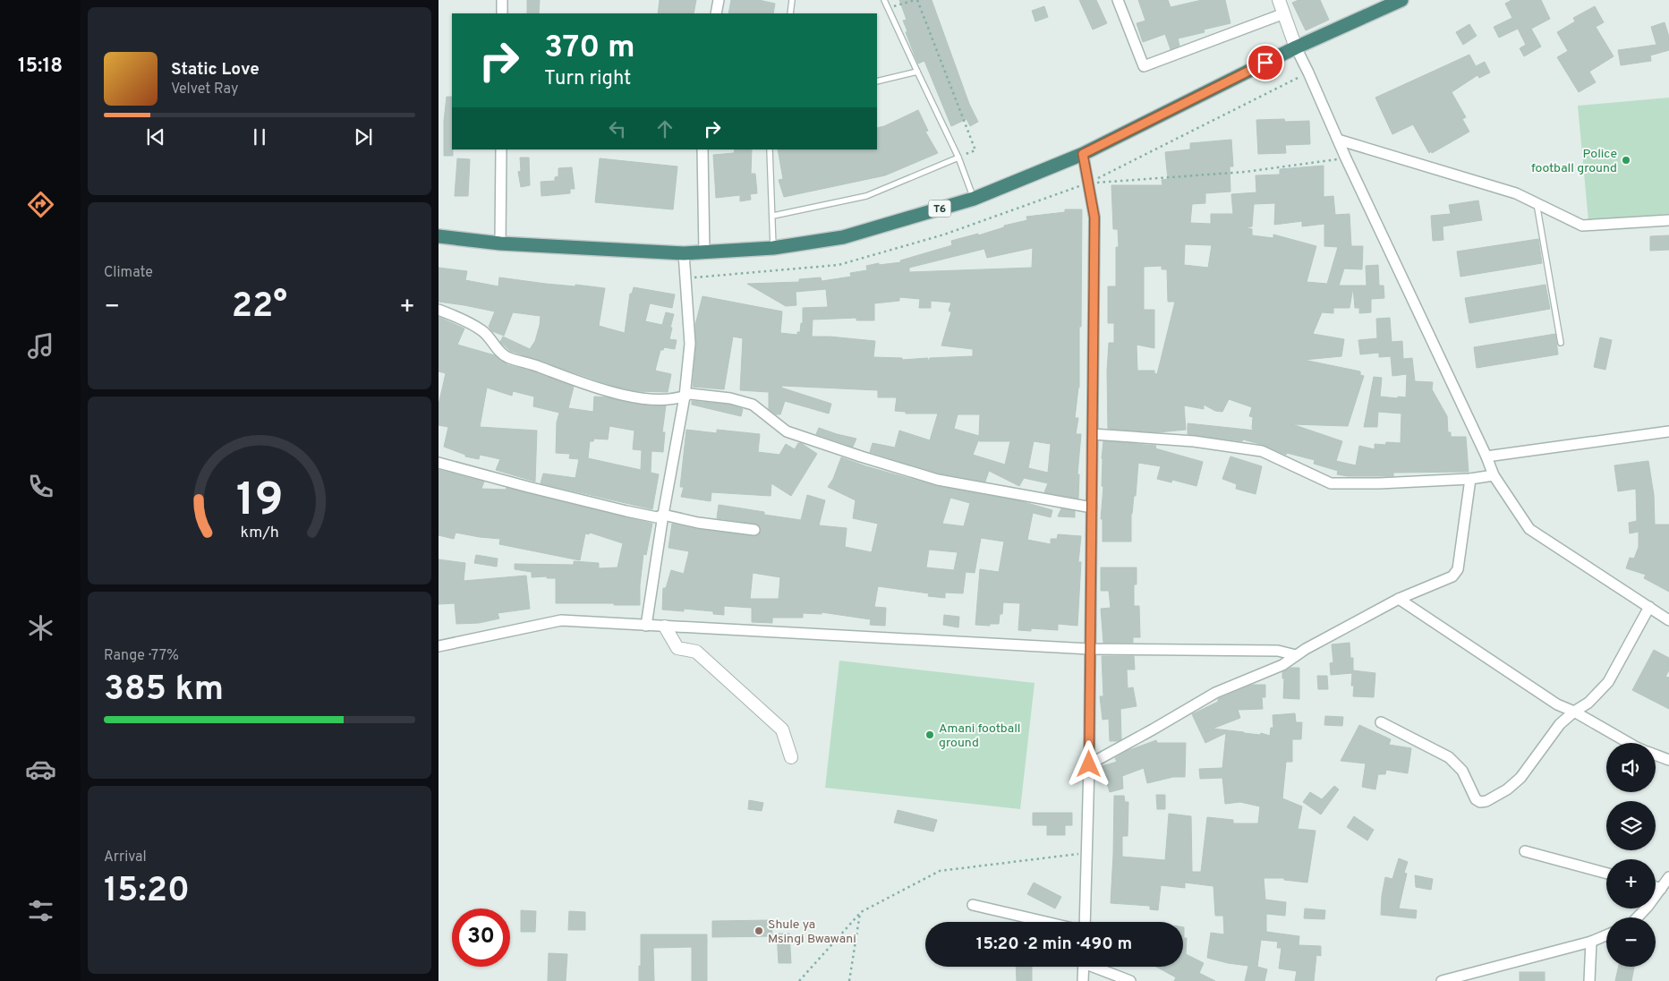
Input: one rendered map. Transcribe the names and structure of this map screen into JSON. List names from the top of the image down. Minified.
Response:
{"streets":{"highway":["T6"]},"places":["Police football ground","Amani football ground","Shule ya Msingi Bwawani"],"page":{"tabs":"15:18","turn":["370 m","Turn right"],"song":["Static Love","Velvet Ray"],"tile":["Climate",["Range · 77%","385 km"],["Arrival","15:20"]],"heat":["−","22°","+"],"map_buttons":["+","−"],"limit":"30","trip":"15:20 · 2 min · 490 m","gauge":["19","km/h"]}}
